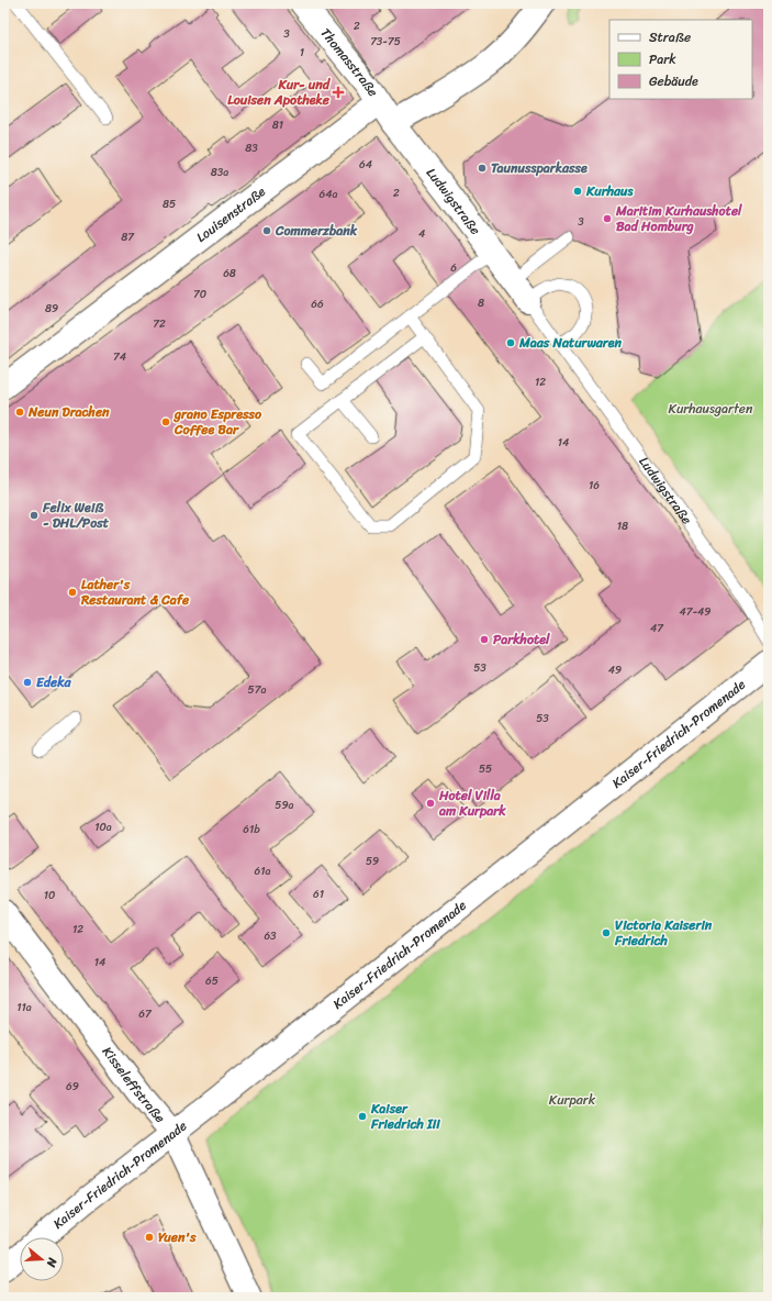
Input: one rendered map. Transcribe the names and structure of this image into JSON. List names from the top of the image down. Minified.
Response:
{"streets":{"street":["Thomasstraße","Ludwigstraße","Louisenstraße","Kaiser-Friedrich-Promenade","Kisseleffstraße"]},"crossings":[["Thomasstraße","Ludwigstraße"],["Thomasstraße","Louisenstraße"],["Kaiser-Friedrich-Promenade","Kisseleffstraße"]],"parks":["Kurhausgarten","Kurpark"],"places":{"health":["Kur- und Louisen Apotheke"],"other":["Taunussparkasse","Kurhaus","Maritim Kurhaushotel Bad Homburg","Commerzbank","Maas Naturwaren","Neun Drachen","grano Espresso Coffee Bar","Felix Weiß - DHL/Post","Lather's Restaurant & Cafe","Parkhotel","Edeka","Hotel Villa am Kurpark","Victoria Kaiserin Friedrich","Kaiser Friedrich III","Yuen's"]},"house_numbers":["2","3","73-75","1","81","83","64","83a","2","64a","85","3","4","87","6","68","70","8","66","89","72","74","12","14","16","18","47-49","47","53","49","57a","53","55","59a","10a","61b","59","61a","61","10","12","63","14","65","11a","67","69"],"legend":["Straße","Park","Gebäude"],"north":"right"}
